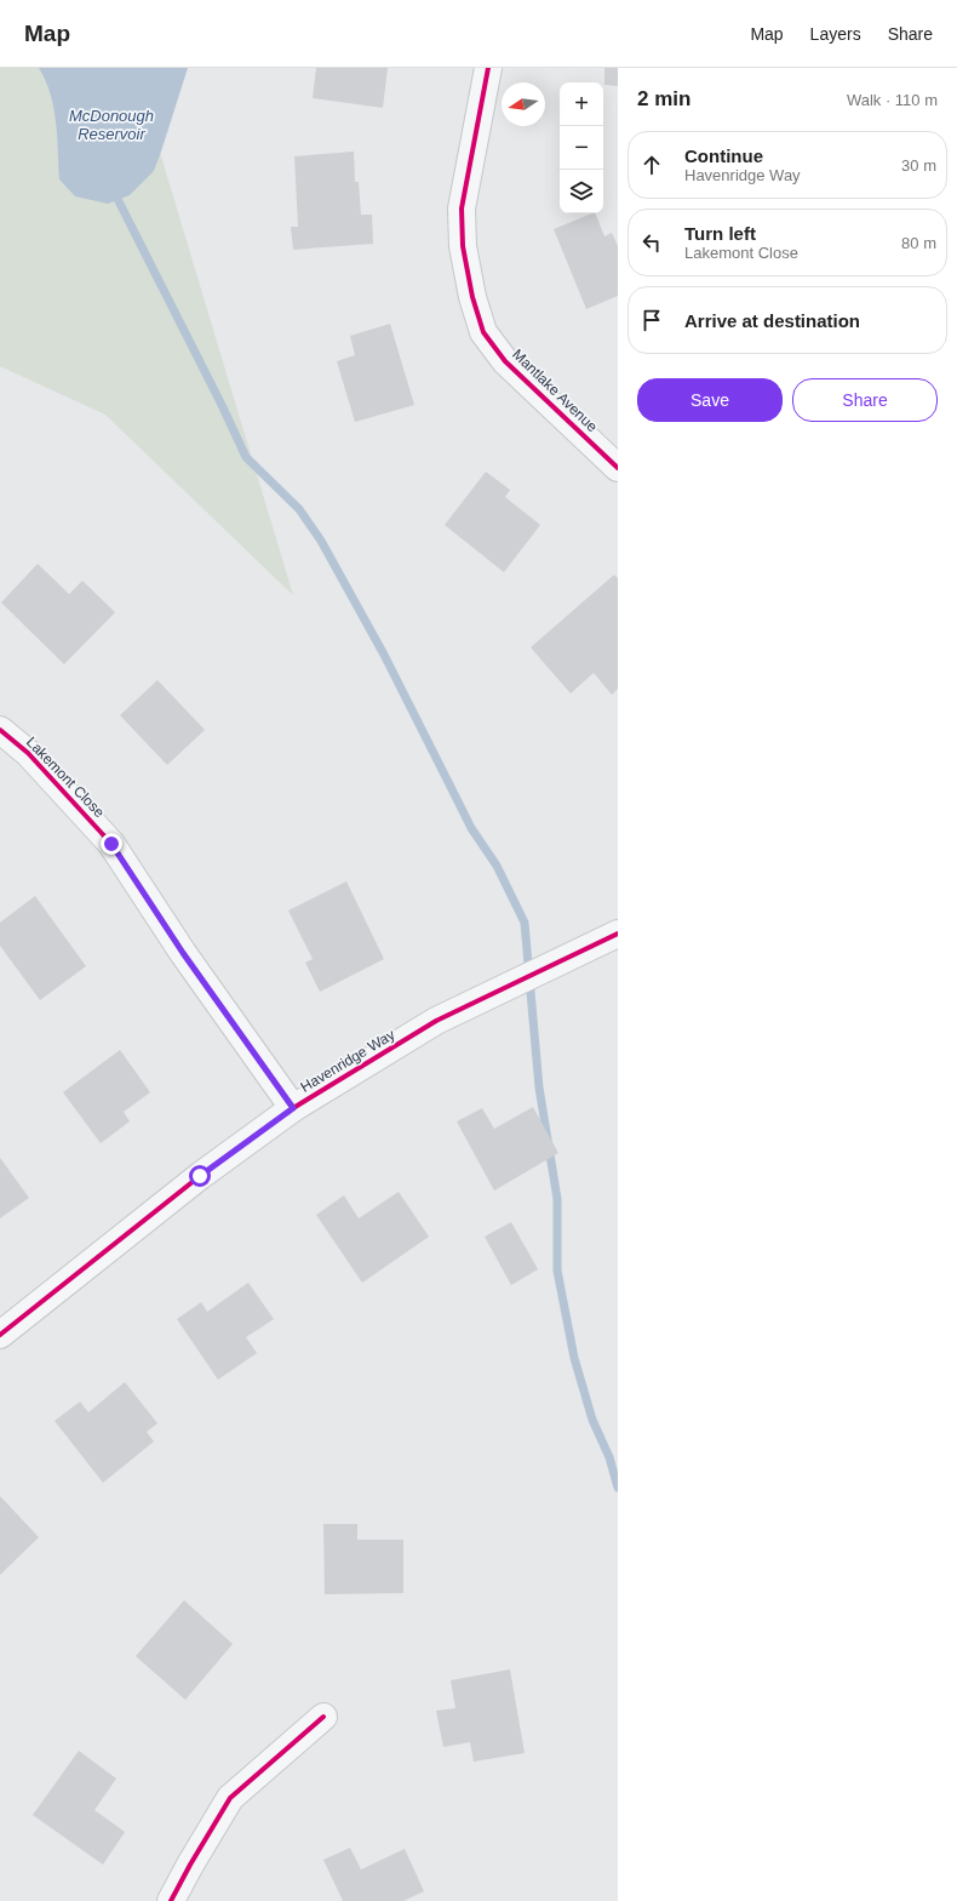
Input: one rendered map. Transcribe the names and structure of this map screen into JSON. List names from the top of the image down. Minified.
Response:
{"streets":{"street":["Mantlake Avenue","Lakemont Close","Havenridge Way"]},"crossings":[["Lakemont Close","Havenridge Way"]],"water":["McDonough Reservoir"],"north":"left","page":{"header":"Map","nav":["Map","Layers","Share"],"heading":["2 min","Walk · 110 m"],"map_buttons":["+","−"],"list":[["Continue","Havenridge Way","30 m"],["Turn left","Lakemont Close","80 m"],"Arrive at destination"],"buttons":["Save","Share"]}}
